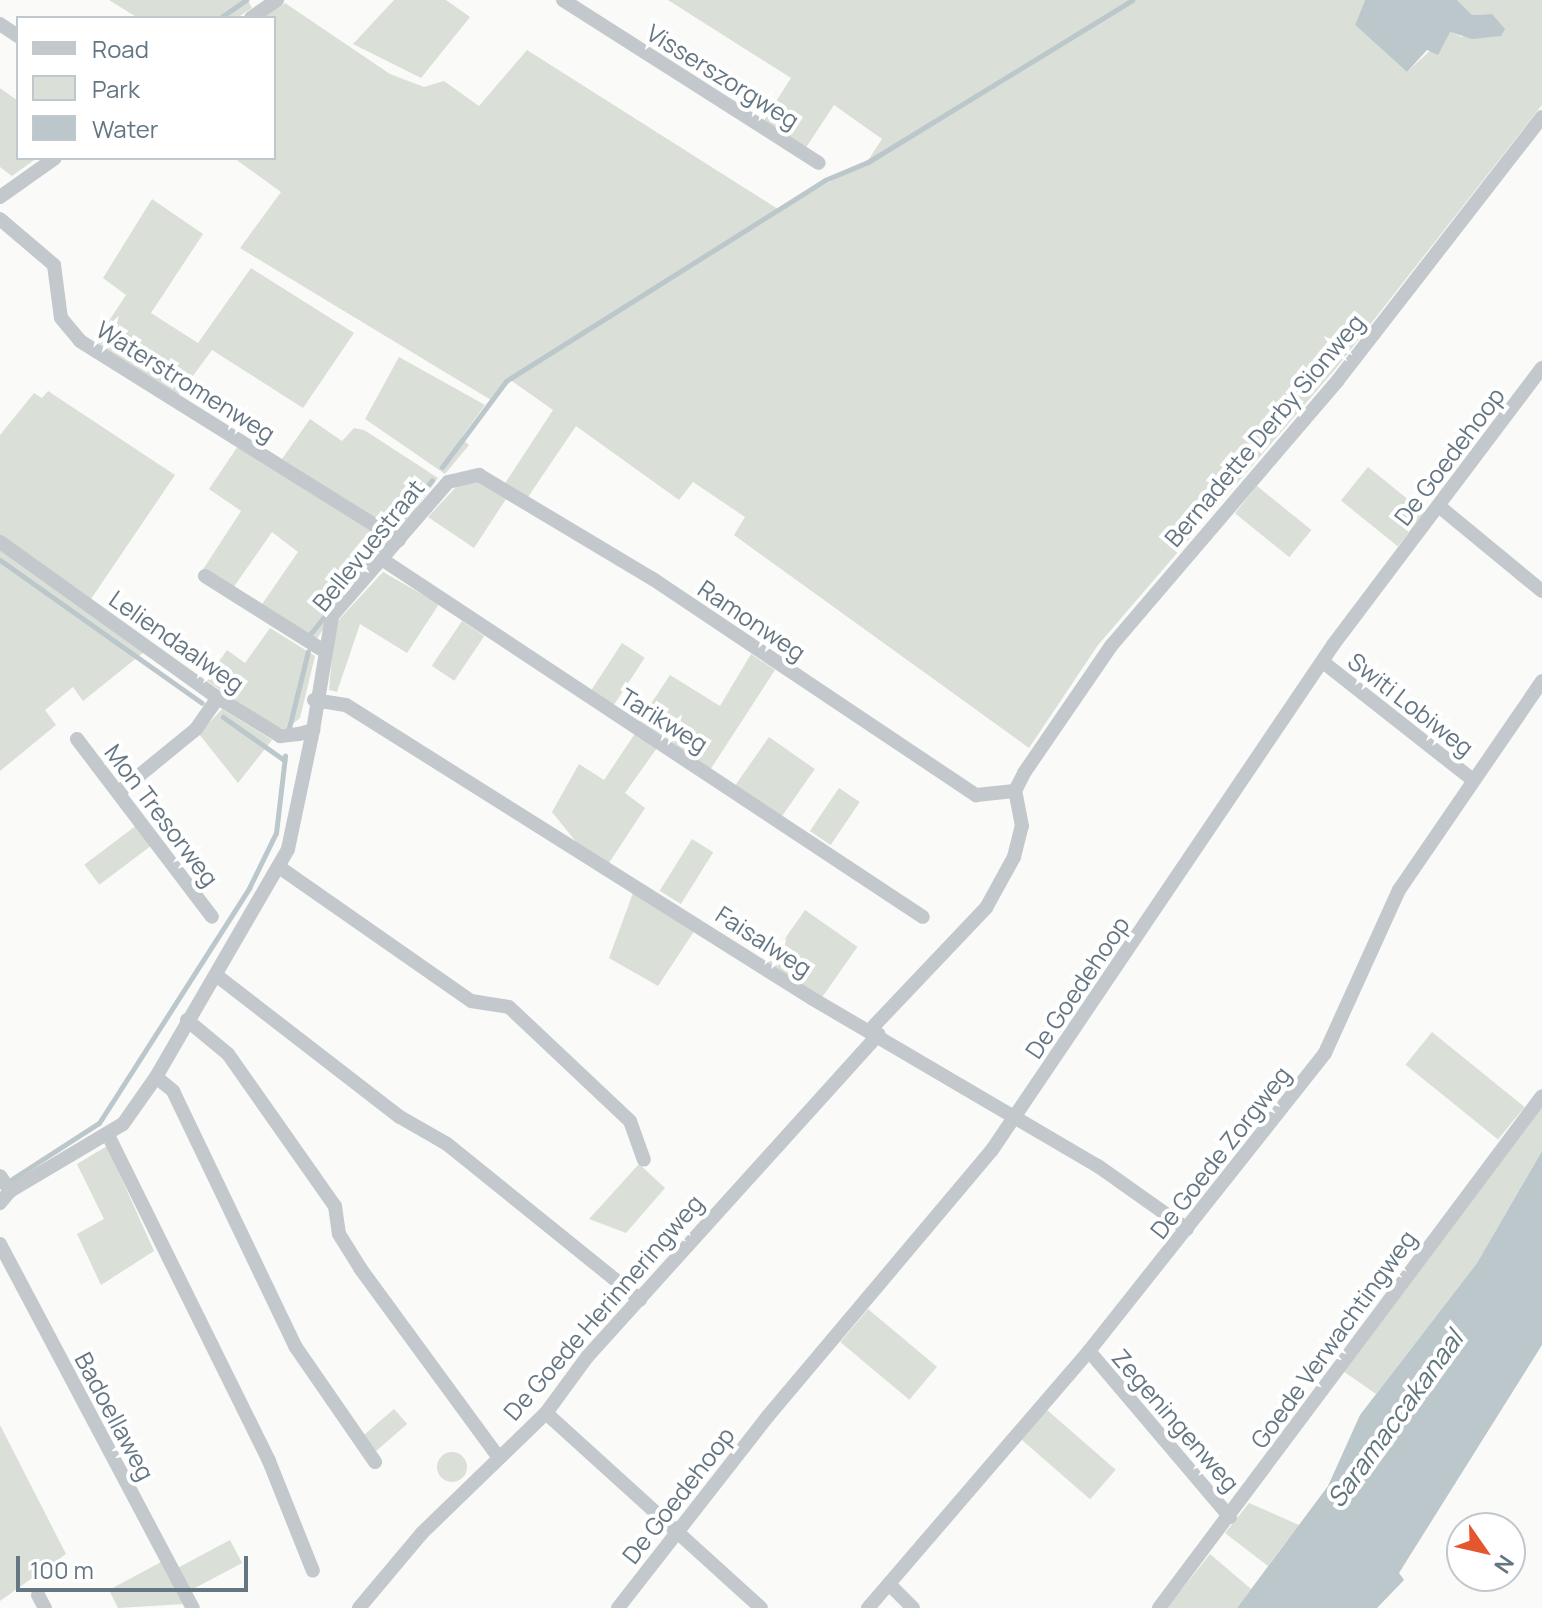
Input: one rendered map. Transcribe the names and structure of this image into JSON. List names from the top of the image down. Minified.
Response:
{"streets":{"street":["Visserszorgweg","Waterstromenweg","Bernadette Derby Sionweg","De Goedehoop","Bellevuestraat","Ramonweg","Leliendaalweg","Switi Lobiweg","Tarikweg","Mon Tresorweg","Faisalweg","De Goede Zorgweg","De Goede Herinneringweg","Goede Verwachtingweg","Badoellaweg","Zegeningenweg"]},"crossings":[["Waterstromenweg","Bellevuestraat"],["Bernadette Derby Sionweg","Ramonweg"],["Bernadette Derby Sionweg","De Goede Herinneringweg"],["De Goedehoop","Switi Lobiweg"],["De Goedehoop","Faisalweg"],["Bellevuestraat","Ramonweg"],["Bellevuestraat","Tarikweg"],["Bellevuestraat","Faisalweg"],["Ramonweg","De Goede Herinneringweg"],["Switi Lobiweg","De Goede Zorgweg"],["Faisalweg","De Goede Zorgweg"],["Faisalweg","De Goede Herinneringweg"],["De Goede Zorgweg","Zegeningenweg"],["Goede Verwachtingweg","Zegeningenweg"]],"water":["Saramaccakanaal"],"legend":["Road","Park","Water"],"scale_bar":"100 m","north":"bottom right"}
